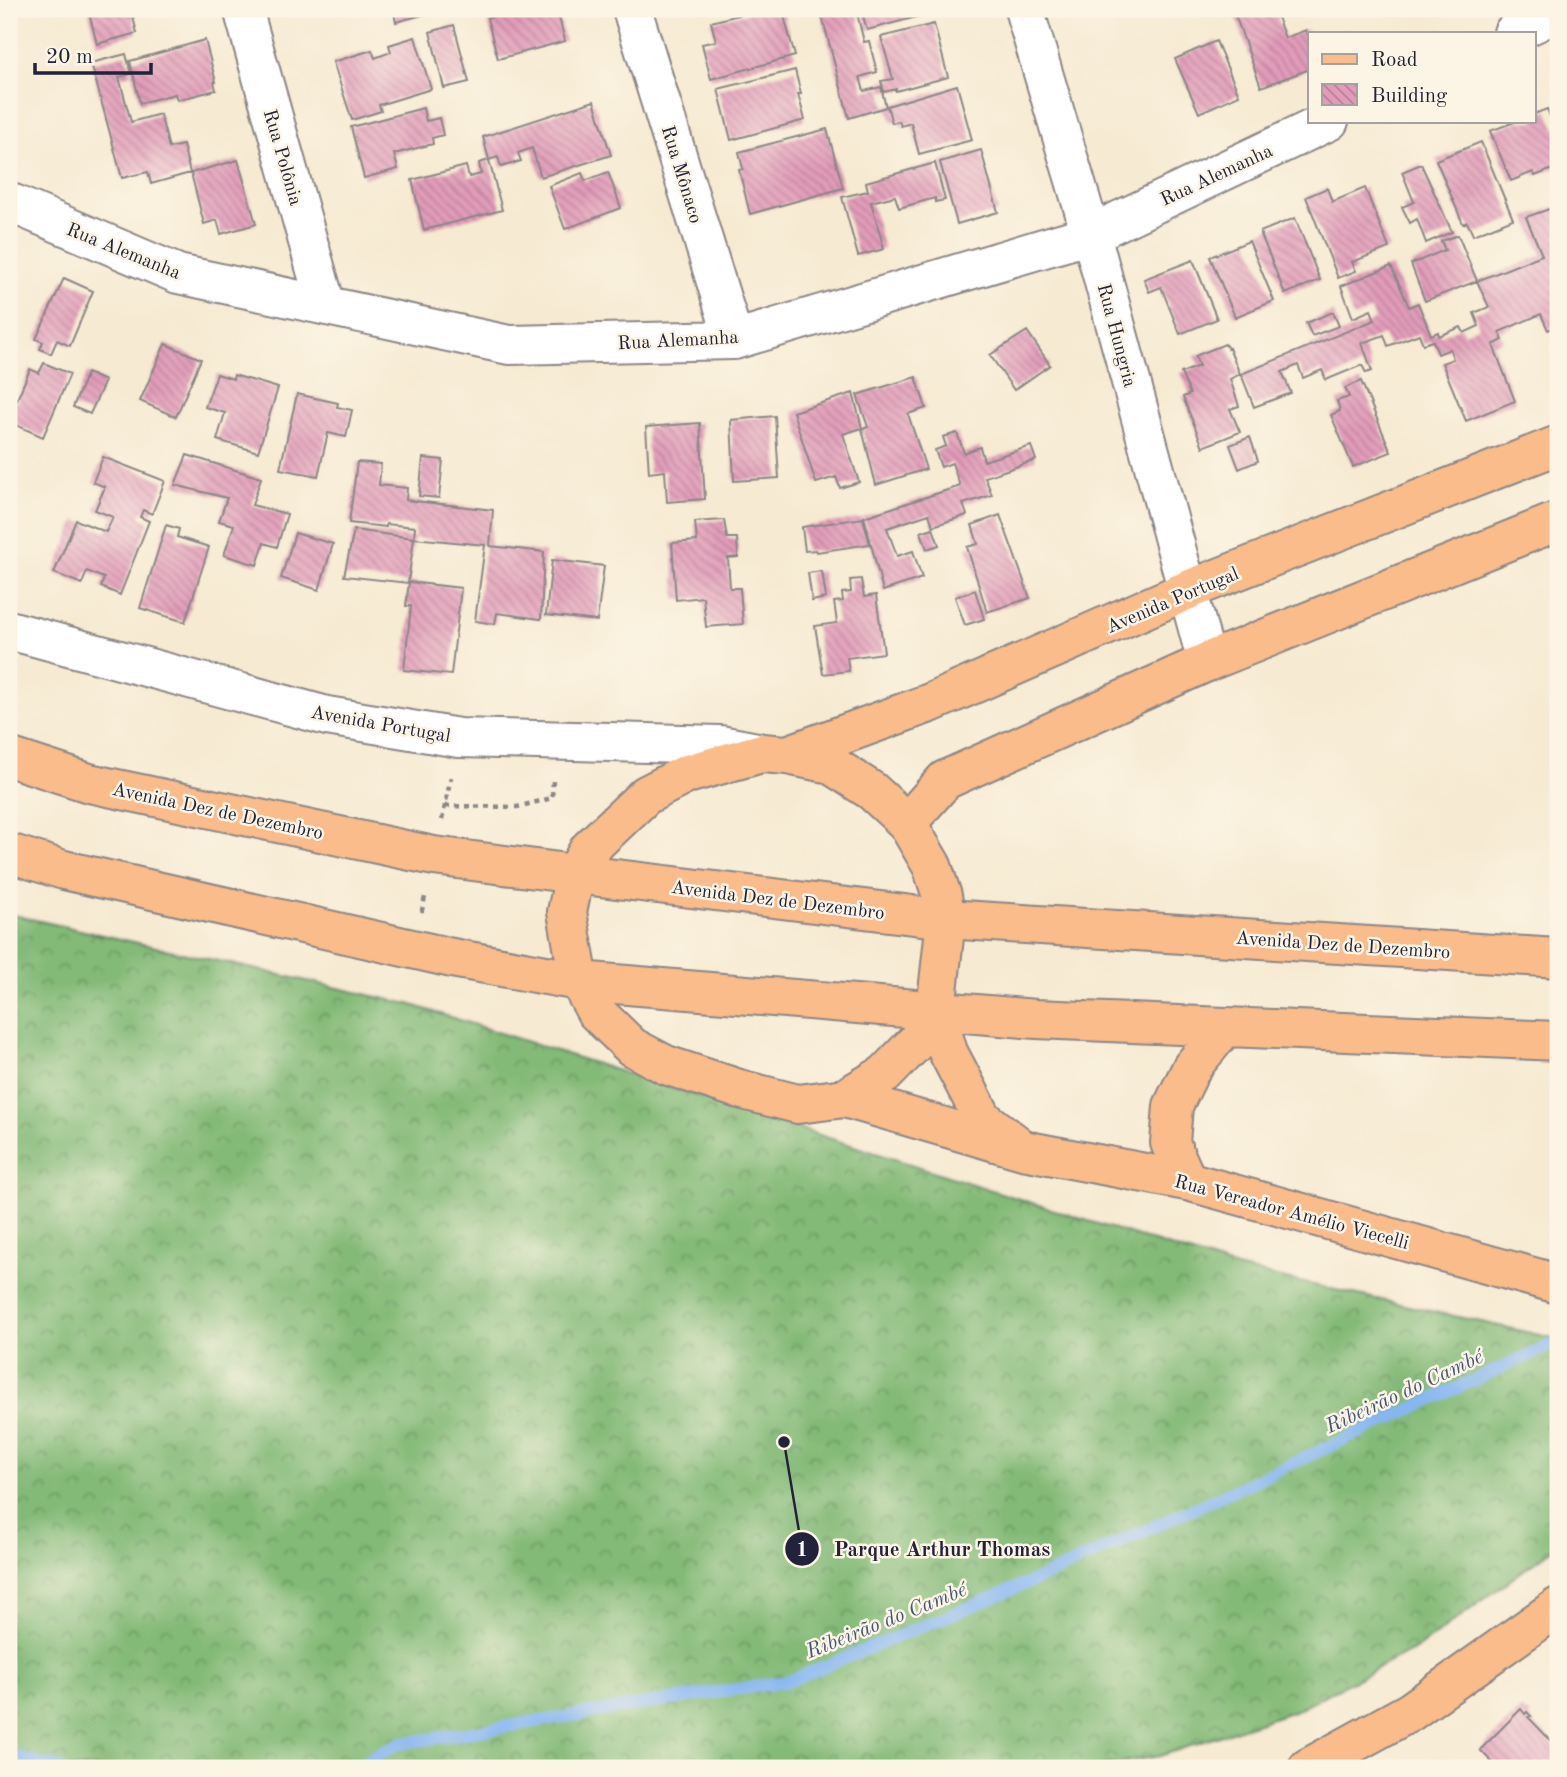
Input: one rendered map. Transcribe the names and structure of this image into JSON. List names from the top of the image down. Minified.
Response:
{"streets":{"main road":["Avenida Portugal","Avenida Dez de Dezembro","Rua Vereador Amélio Viecelli"],"street":["Rua Polônia","Rua Mônaco","Rua Alemanha","Rua Hungria"]},"crossings":[["Rua Polônia","Rua Alemanha"],["Rua Mônaco","Rua Alemanha"],["Rua Alemanha","Rua Hungria"],["Rua Hungria","Avenida Portugal"]],"water":["Ribeirão do Cambé"],"places":["Parque Arthur Thomas"],"legend":["Road","Building"],"scale_bar":"20 m"}
